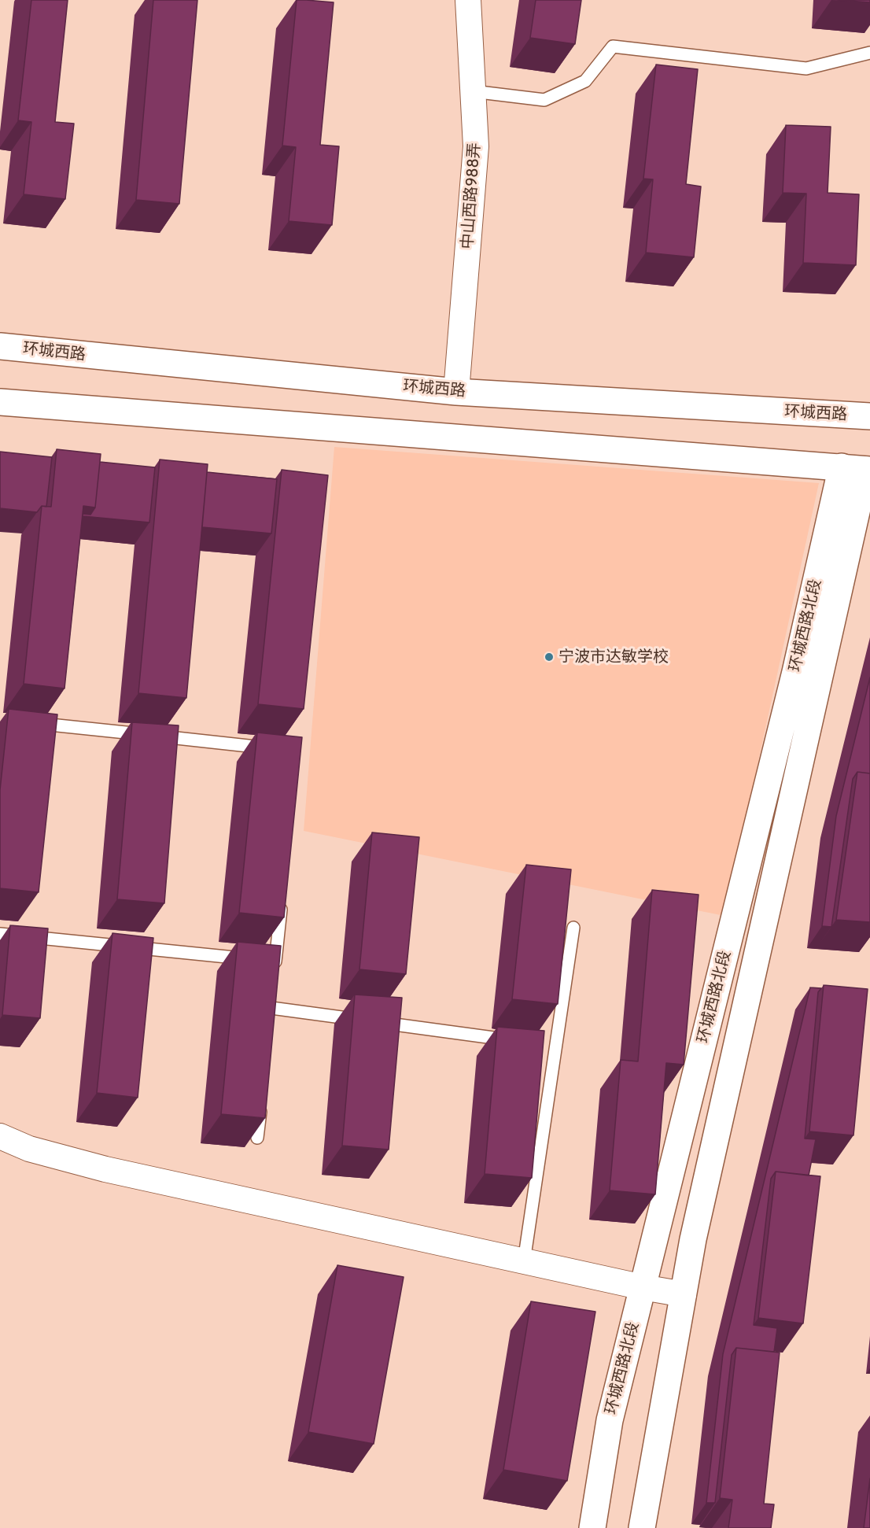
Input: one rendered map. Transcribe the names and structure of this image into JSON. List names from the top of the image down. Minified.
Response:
{"streets":{"street":["中山西路988弄","环城西路","环城西路北段"]},"crossings":[["中山西路988弄","环城西路"]],"places":["宁波市达敏学校"]}
